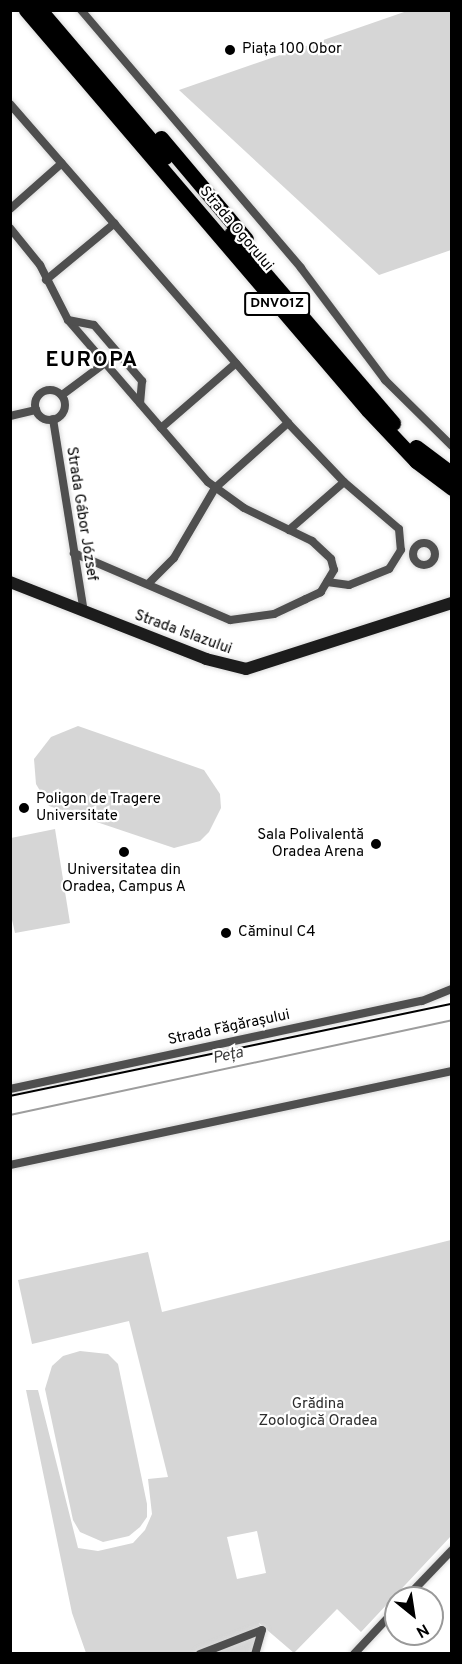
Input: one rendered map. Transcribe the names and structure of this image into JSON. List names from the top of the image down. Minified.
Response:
{"streets":{"highway":["Strada Ogorului","DNVO1Z"],"street":["Strada Gábor József","Strada Islazului","Strada Făgărașului"]},"crossings":[["Strada Gábor József","Strada Islazului"]],"districts":["EUROPA"],"water":["Peța"],"parks":["Grădina Zoologică Oradea"],"places":["Piața 100 Obor","Poligon de Tragere Universitate","Sala Polivalentă Oradea Arena","Universitatea din Oradea, Campus A","Căminul C4"],"north":"bottom right"}
